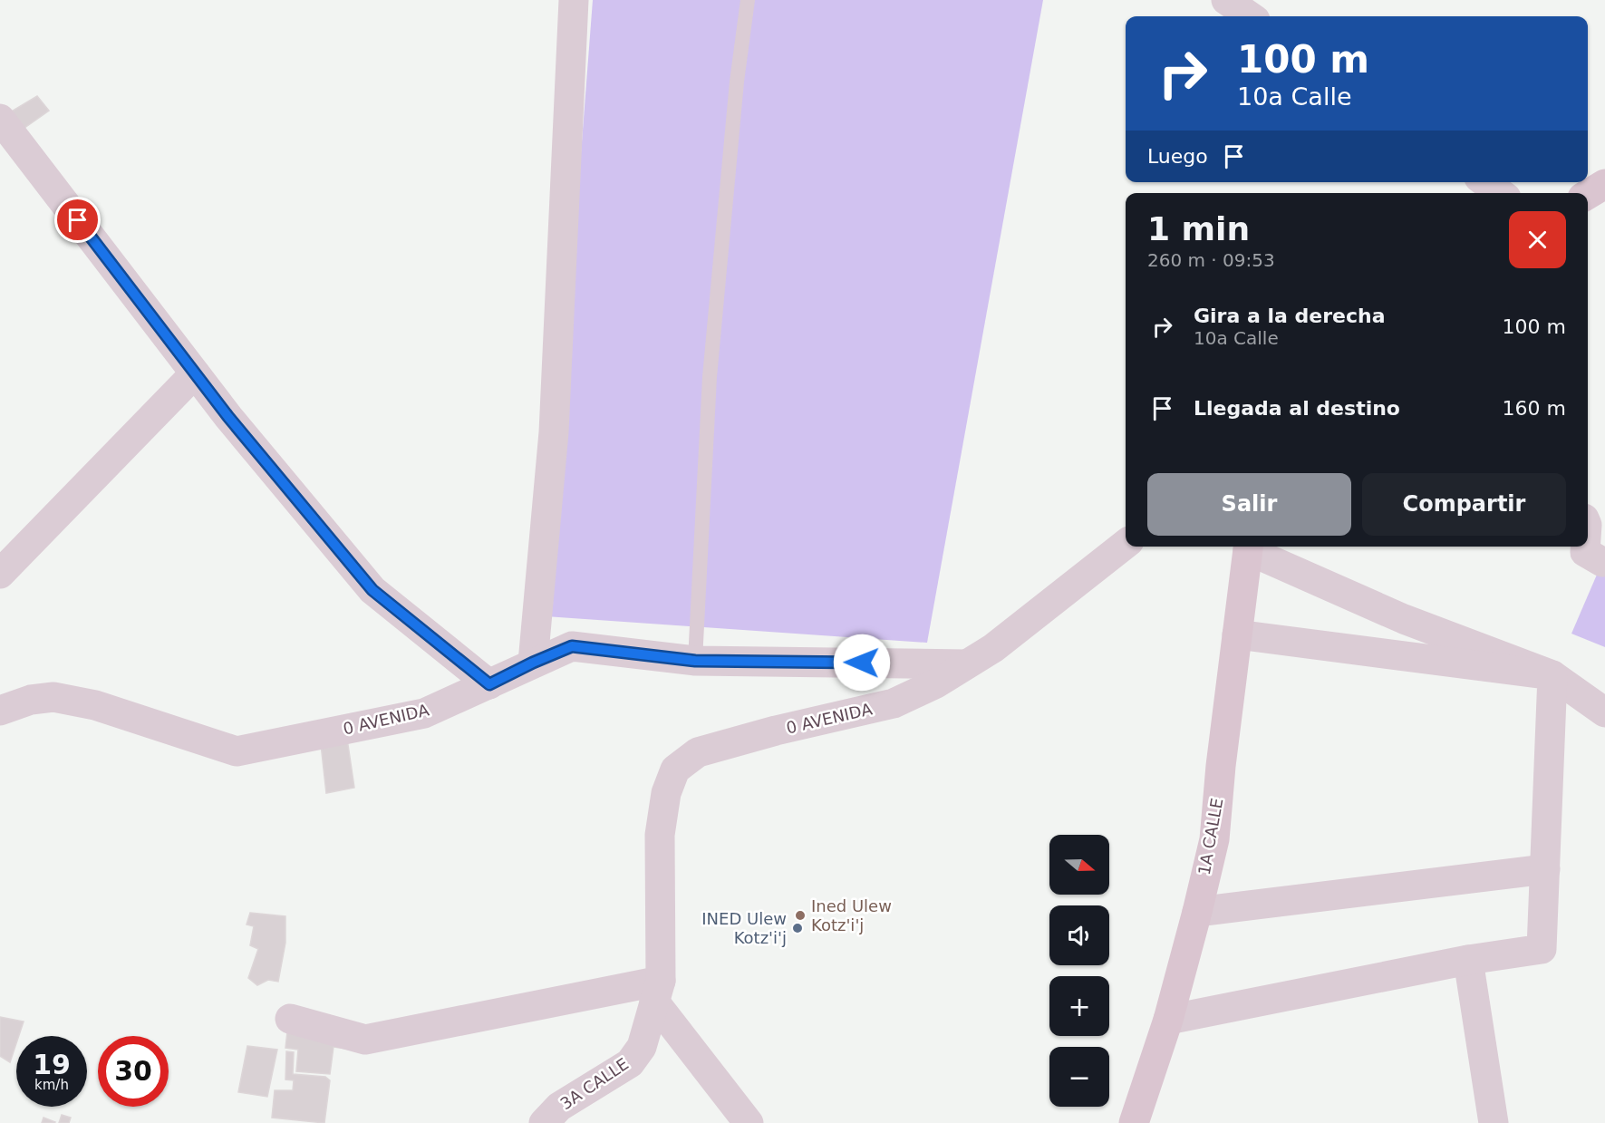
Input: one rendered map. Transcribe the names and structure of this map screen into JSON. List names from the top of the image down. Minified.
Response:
{"streets":{"street":["0 AVENIDA","1A CALLE","3A CALLE"]},"crossings":[["0 AVENIDA","3A CALLE"]],"places":["Ined Ulew Kotz'i'j","INED Ulew Kotz'i'j"],"north":"right","page":{"turn":["100 m","10a Calle"],"then":"Luego","heading":["1 min","260 m · 09:53"],"list":[{"name":"Gira a la derecha","note":"10a Calle","value":"100 m"},{"name":"Llegada al destino","value":"160 m"}],"buttons":["Salir","Compartir"],"map_buttons":["+","−"],"speed":"19 km/h","limit":"30"}}
